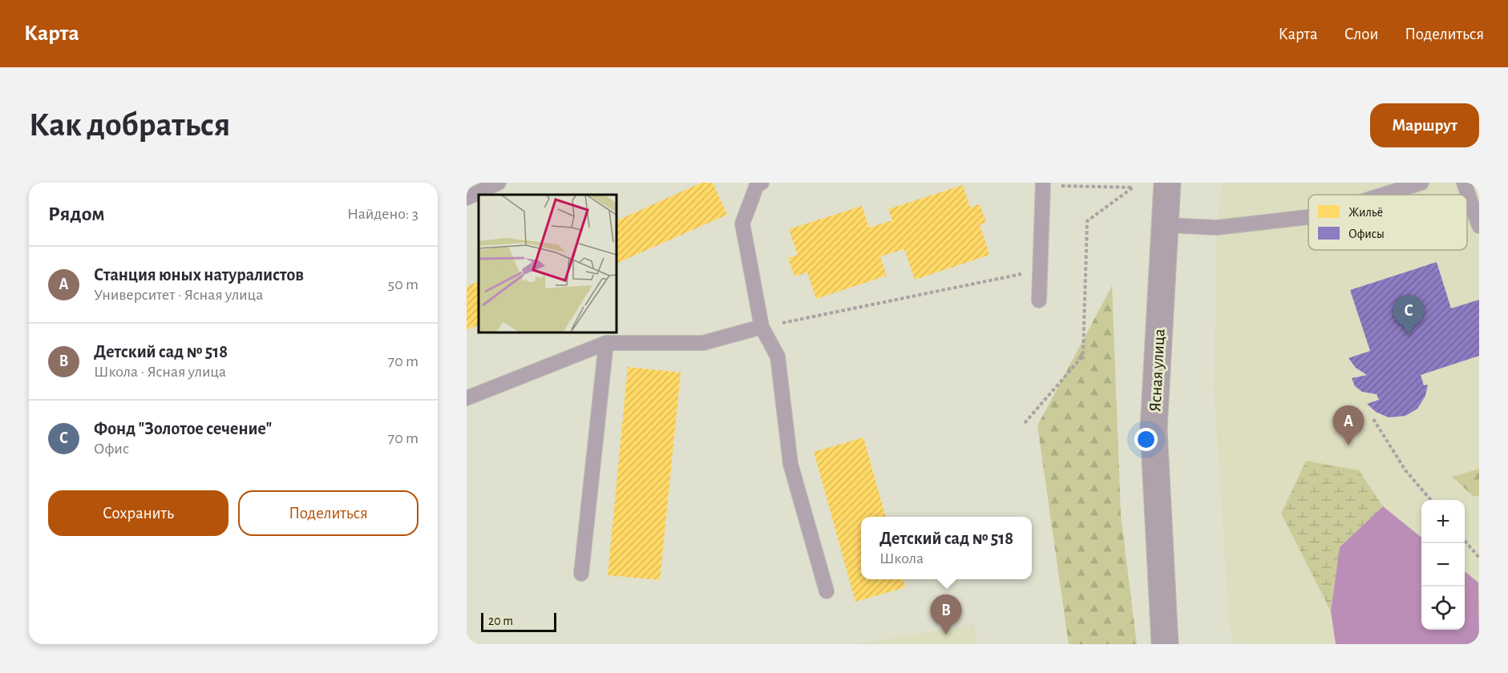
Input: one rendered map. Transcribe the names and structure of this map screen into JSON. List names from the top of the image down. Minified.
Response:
{"streets":{"street":["Ясная улица"]},"legend":["Жильё","Офисы"],"scale_bar":"20 m","page":{"header":"Карта","nav":["Карта","Слои","Поделиться"],"buttons":["Маршрут",["Сохранить","Поделиться"]],"title":"Как добраться","heading":["Рядом","Найдено: 3"],"list":[{"mark":"A","name":"Станция юных натуралистов","note":"Университет · Ясная улица","value":"50 m"},{"mark":"B","name":"Детский сад № 518","note":"Школа · Ясная улица","value":"70 m"},{"mark":"C","name":"Фонд \"Золотое сечение\"","note":"Офис","value":"70 m"}],"pins":["C","A","B"],"map_buttons":["+","−"],"popup":["Детский сад № 518","Школа"],"scale":"20 m"}}
